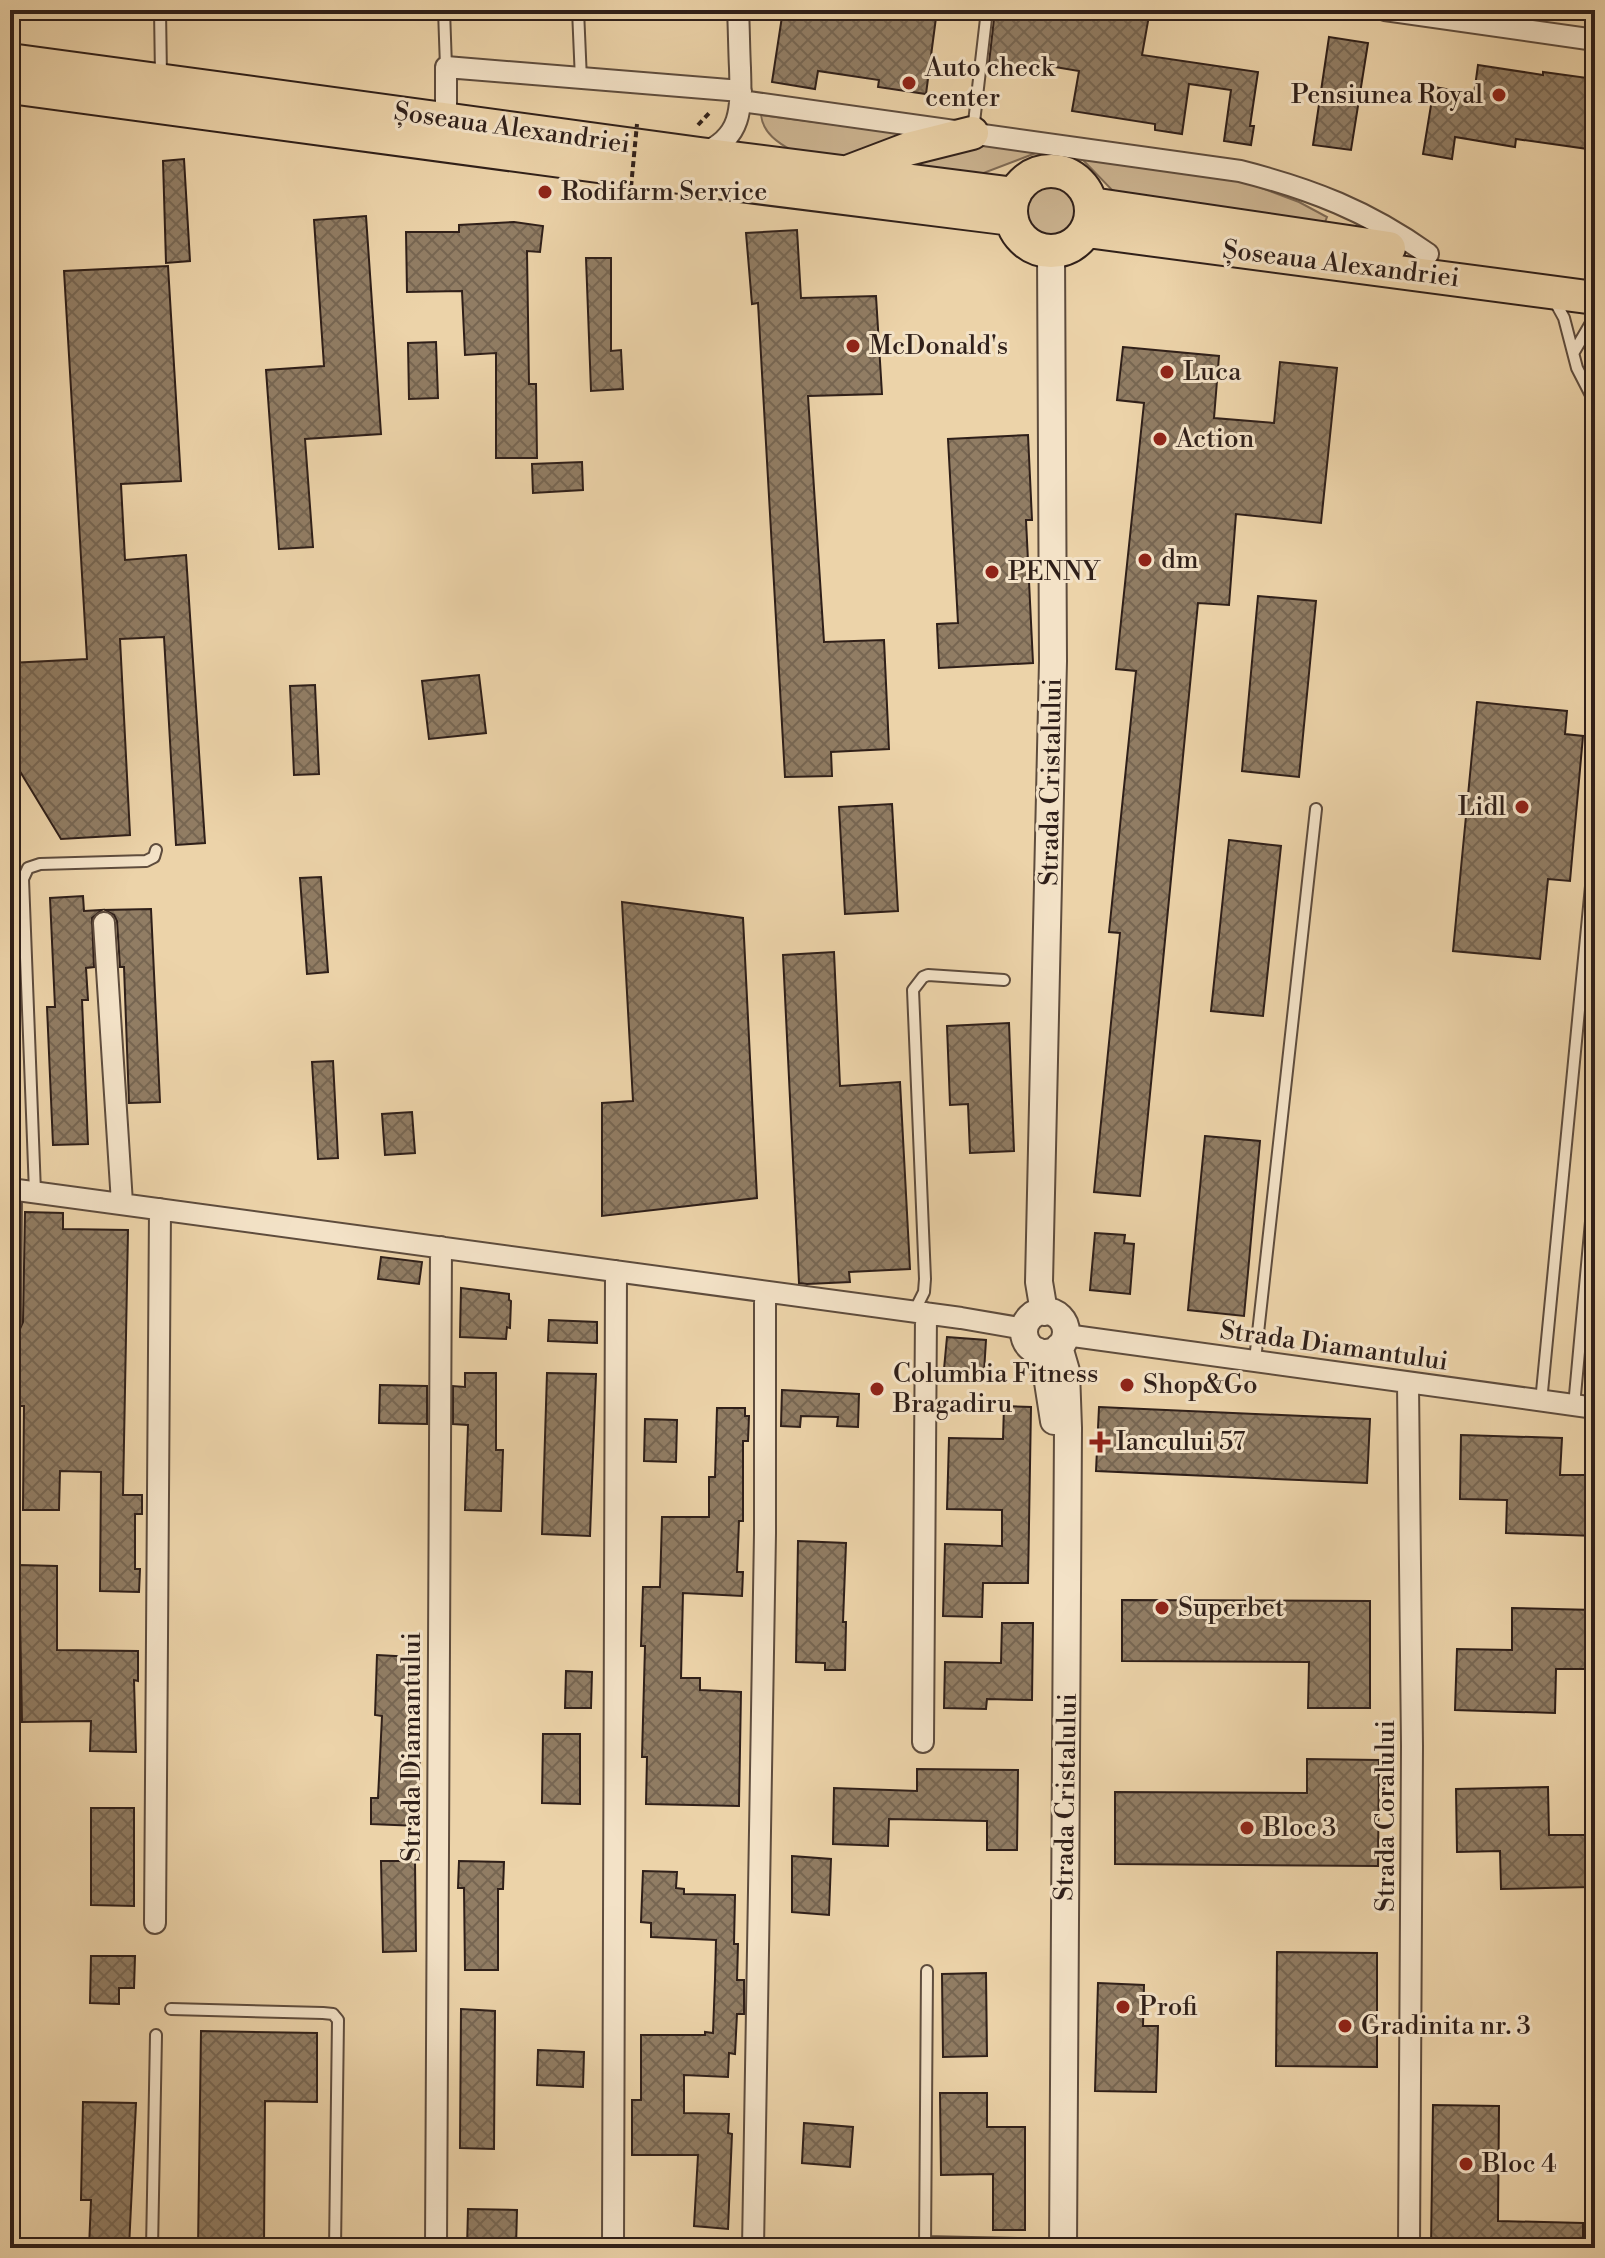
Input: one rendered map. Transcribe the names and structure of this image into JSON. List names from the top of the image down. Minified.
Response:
{"streets":{"main road":["Șoseaua Alexandriei"],"street":["Strada Cristalului","Strada Diamantului","Strada Coralului"]},"crossings":[["Șoseaua Alexandriei","Strada Cristalului"],["Strada Cristalului","Strada Diamantului"],["Strada Diamantului","Strada Coralului"]],"places":{"other":["Auto check center","Pensiunea Royal","Rodifarm Service","McDonald's","Luca","Action","dm","PENNY","Lidl","Shop&Go","Columbia Fitness Bragadiru","Superbet","Bloc 3","Profi","Gradinita nr. 3","Bloc 4"],"health":["Iancului 57"]}}
